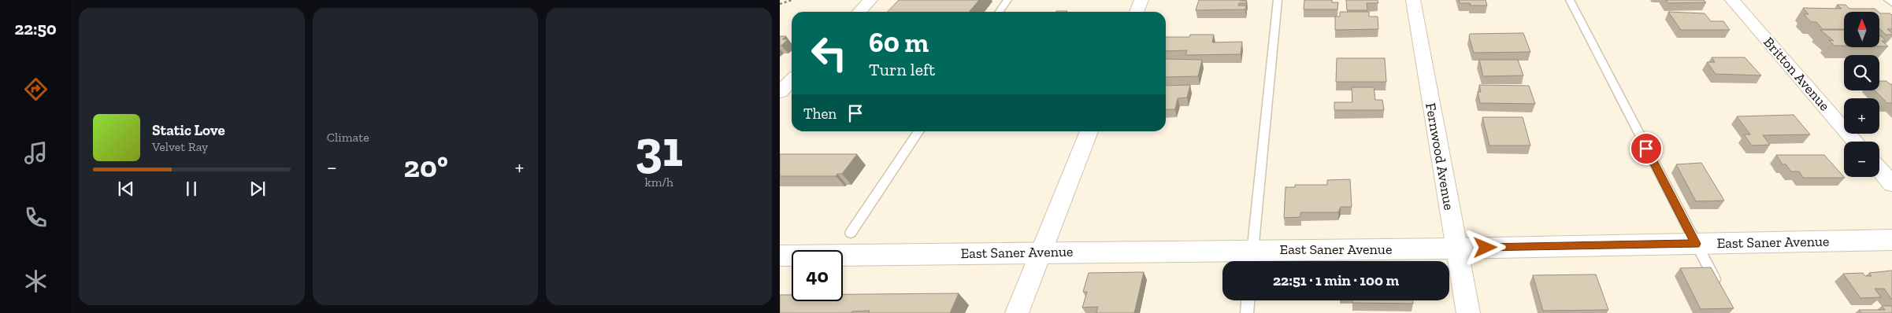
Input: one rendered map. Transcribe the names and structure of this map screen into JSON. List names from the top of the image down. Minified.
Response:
{"streets":{"street":["Britton Avenue","Fernwood Avenue","East Saner Avenue"]},"crossings":[["Fernwood Avenue","East Saner Avenue"]],"north":"top","page":{"tabs":"22:50","tile":["Climate",["31","km/h"]],"map_buttons":["+","−"],"turn":["60 m","Turn left"],"then":"Then","song":["Static Love","Velvet Ray"],"heat":["−","20°","+"],"limit":"40","trip":"22:51 · 1 min · 100 m"}}
